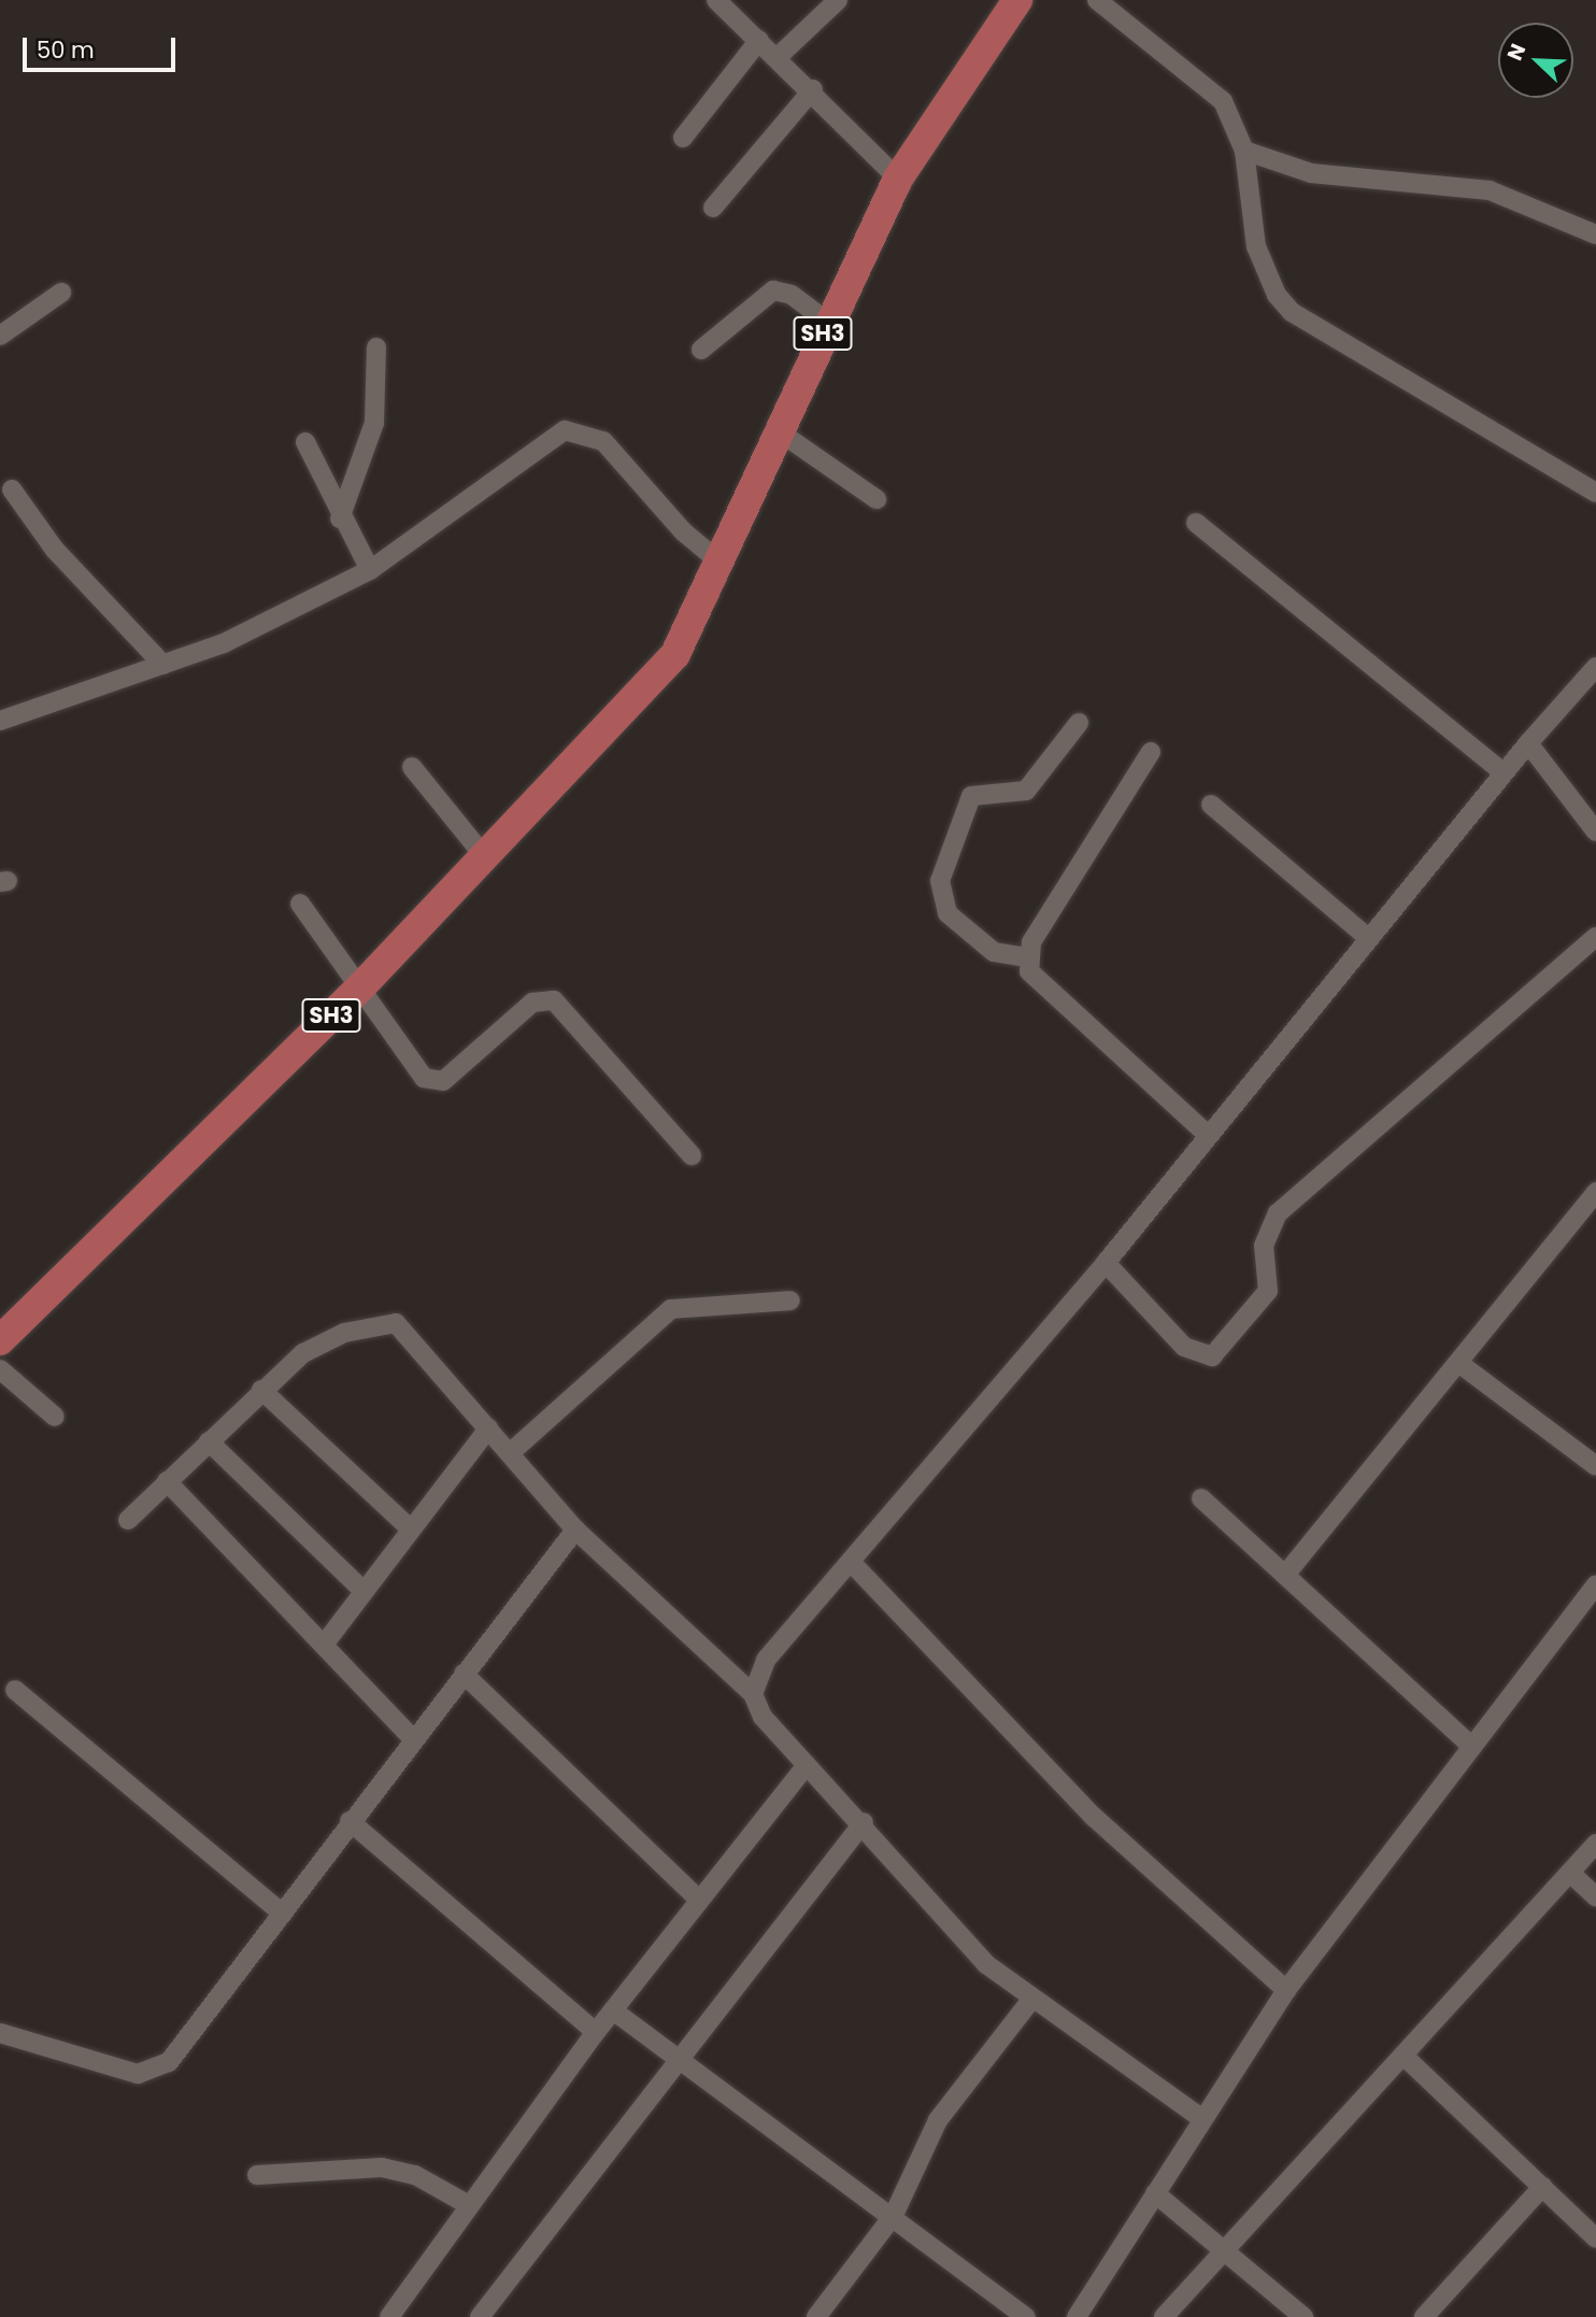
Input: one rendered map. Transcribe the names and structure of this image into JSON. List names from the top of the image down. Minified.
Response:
{"streets":{"main road":["SH3"]},"scale_bar":"50 m","north":"top left"}
